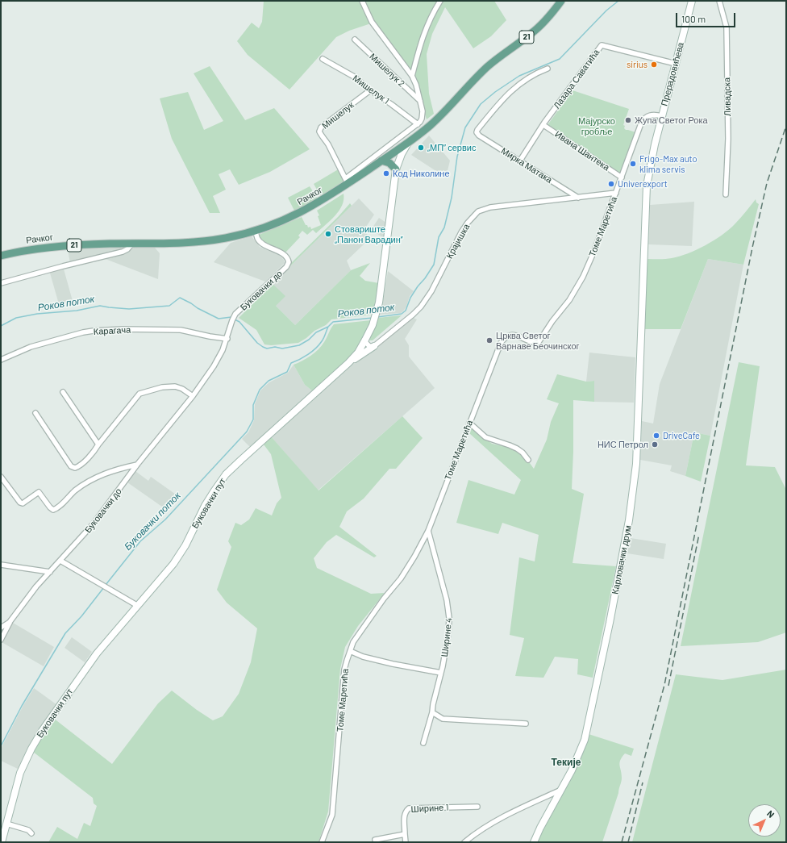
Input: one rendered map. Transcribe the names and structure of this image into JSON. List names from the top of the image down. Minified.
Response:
{"streets":{"main road":["21","Прерадовићева","Рачког","Буковачки пут","Карловачки друм"],"street":["Мишелук 2","Лазара Саватића","Мишелук 1","Ливадска","Мишелук","Ивана Шантека","Мирка Матака","Томе Маретића","Крајишка","Буковачки до","Карагача","Ширине 4","Ширине 1"]},"crossings":[["Прерадовићева","Лазара Саватића"],["Прерадовићева","Томе Маретића"],["Прерадовићева","Карловачки друм"],["Лазара Саватића","Ивана Шантека"],["Лазара Саватића","Мирка Матака"],["Мишелук 1","Мишелук"],["Мишелук","Рачког"],["Ивана Шантека","Томе Маретића"],["Мирка Матака","Крајишка"],["Рачког","Буковачки до"],["Рачког","Буковачки пут"],["Томе Маретића","Крајишка"],["Томе Маретића","Ширине 4"],["Буковачки до","Карагача"]],"districts":["Текије"],"water":["Роков поток","Буковачки поток"],"parks":["Мајурско гробље"],"places":["sirius","Жупа Светог Рока","„МП” сервис","Frigo-Max auto klima servis","Код Николине","Univerexport","Стовариште „Панон Варадин”","Црква Светог Варнаве Беочинског","DriveCafe","НИС Петрол"],"scale_bar":"100 m","north":"top right"}
